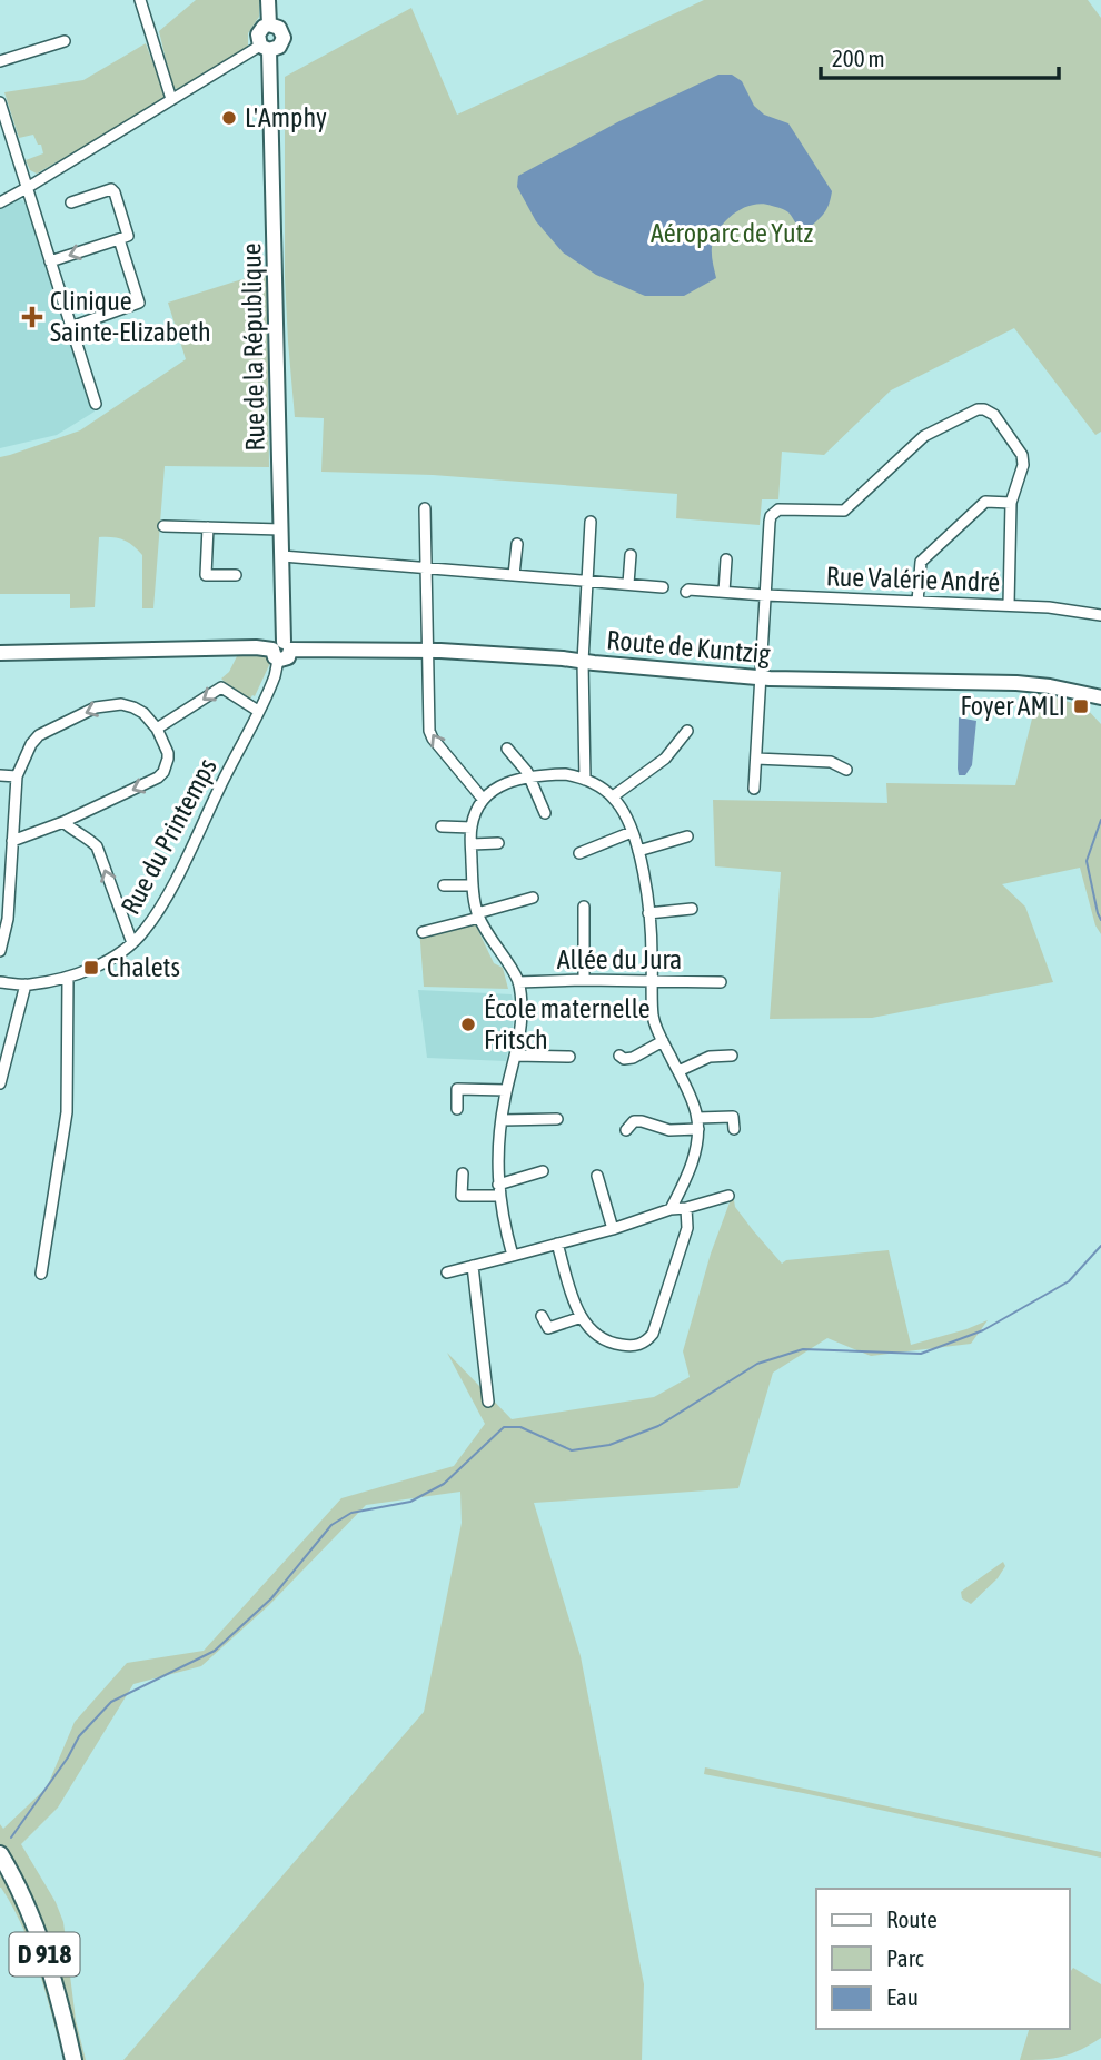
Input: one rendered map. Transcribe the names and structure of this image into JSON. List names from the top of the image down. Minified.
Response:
{"streets":{"main road":["D 918"],"street":["Rue de la République","Rue Valérie André","Route de Kuntzig","Rue du Printemps","Allée du Jura"]},"crossings":[["Rue de la République","Route de Kuntzig"],["Rue de la République","Rue du Printemps"],["Route de Kuntzig","Rue du Printemps"]],"parks":["Aéroparc de Yutz"],"places":{"other":["L'Amphy","École maternelle Fritsch"],"health":["Clinique Sainte-Elizabeth"],"transit":["Foyer AMLI","Chalets"]},"legend":["Route","Parc","Eau"],"scale_bar":"200 m"}
